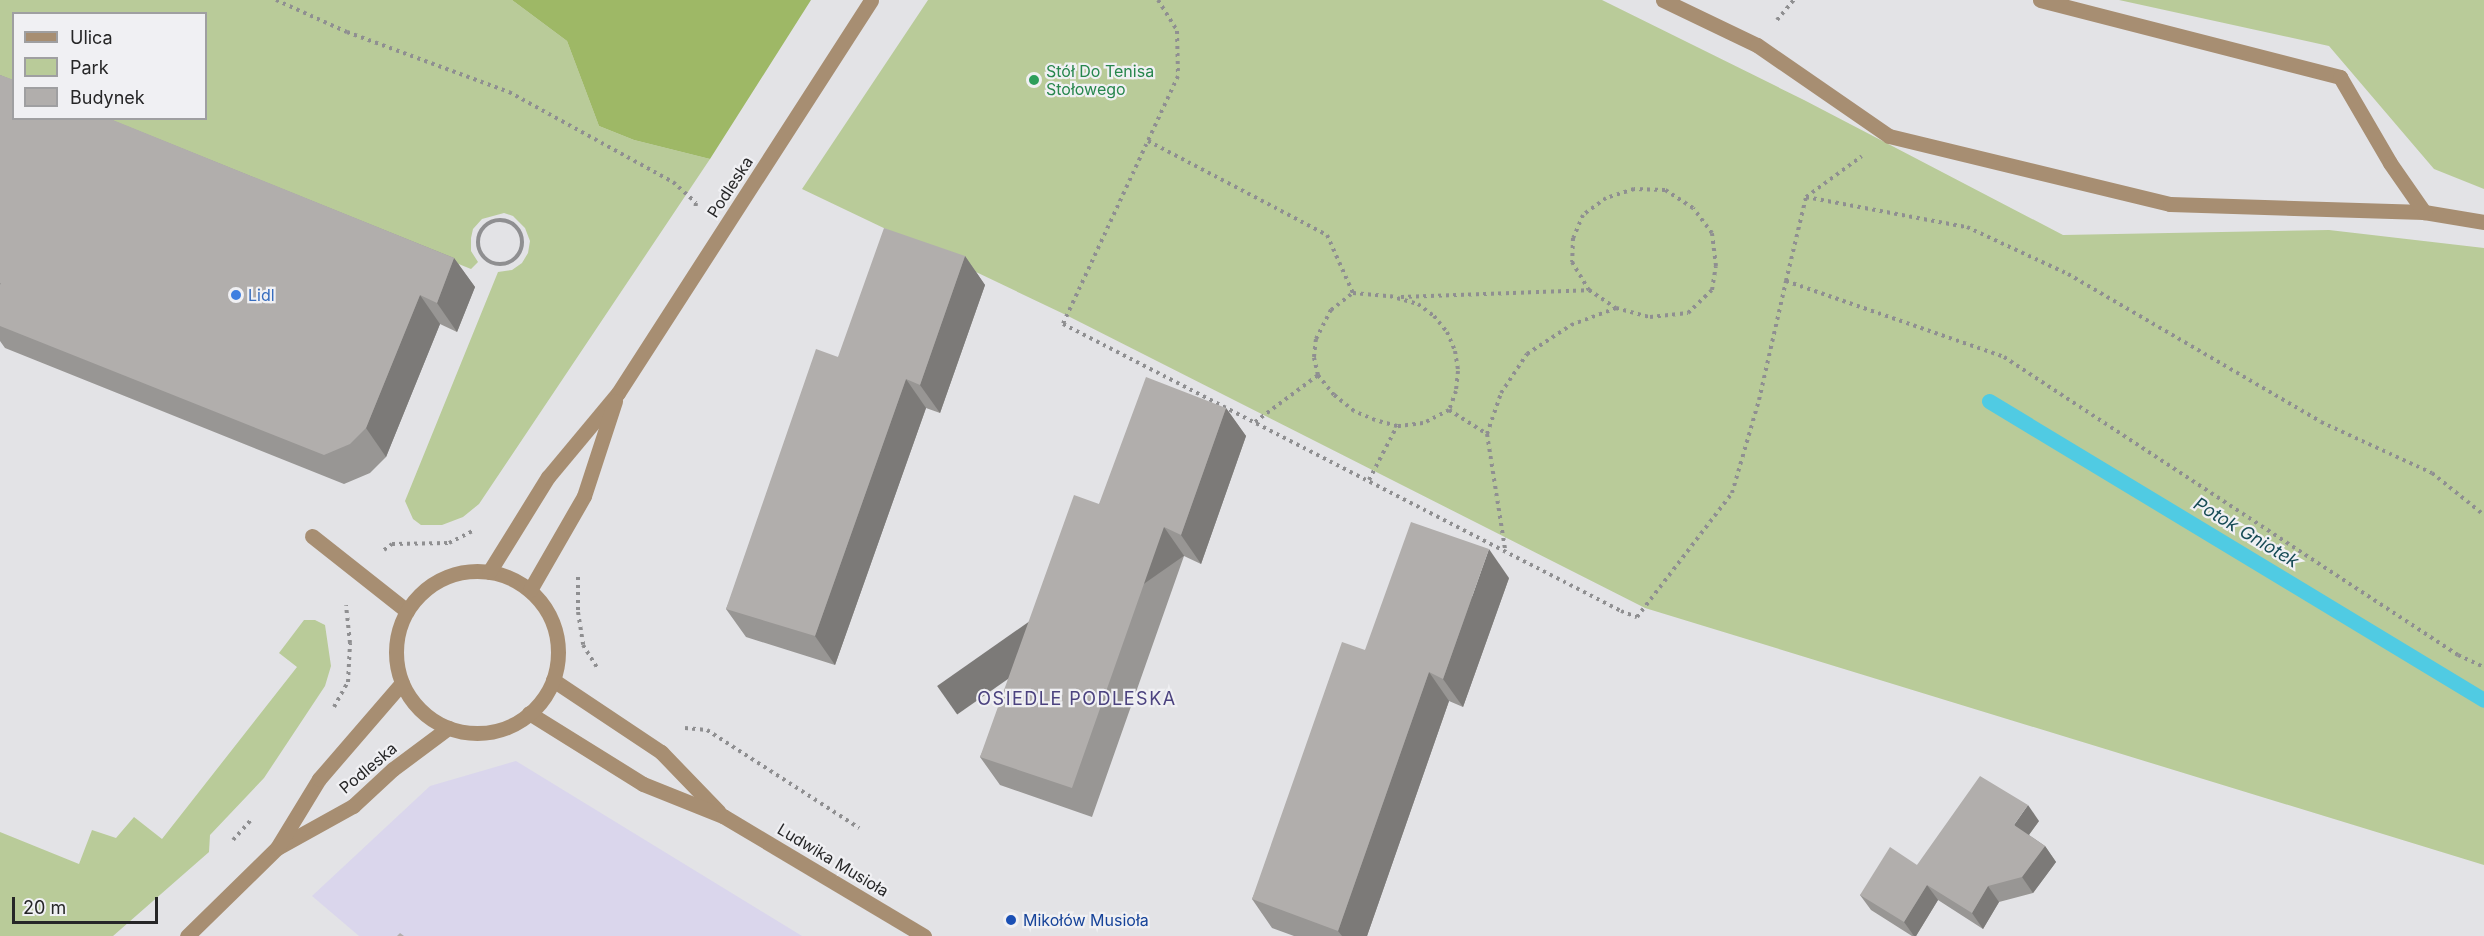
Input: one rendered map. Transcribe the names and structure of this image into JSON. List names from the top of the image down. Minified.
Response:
{"streets":{"street":["Podleska","Ludwika Musioła"]},"crossings":[["Podleska","Ludwika Musioła"]],"districts":["OSIEDLE PODLESKA"],"water":["Potok Gniotek"],"places":["Stół Do Tenisa Stołowego","Lidl","Mikołów Musioła"],"legend":["Ulica","Park","Budynek"],"scale_bar":"20 m"}
